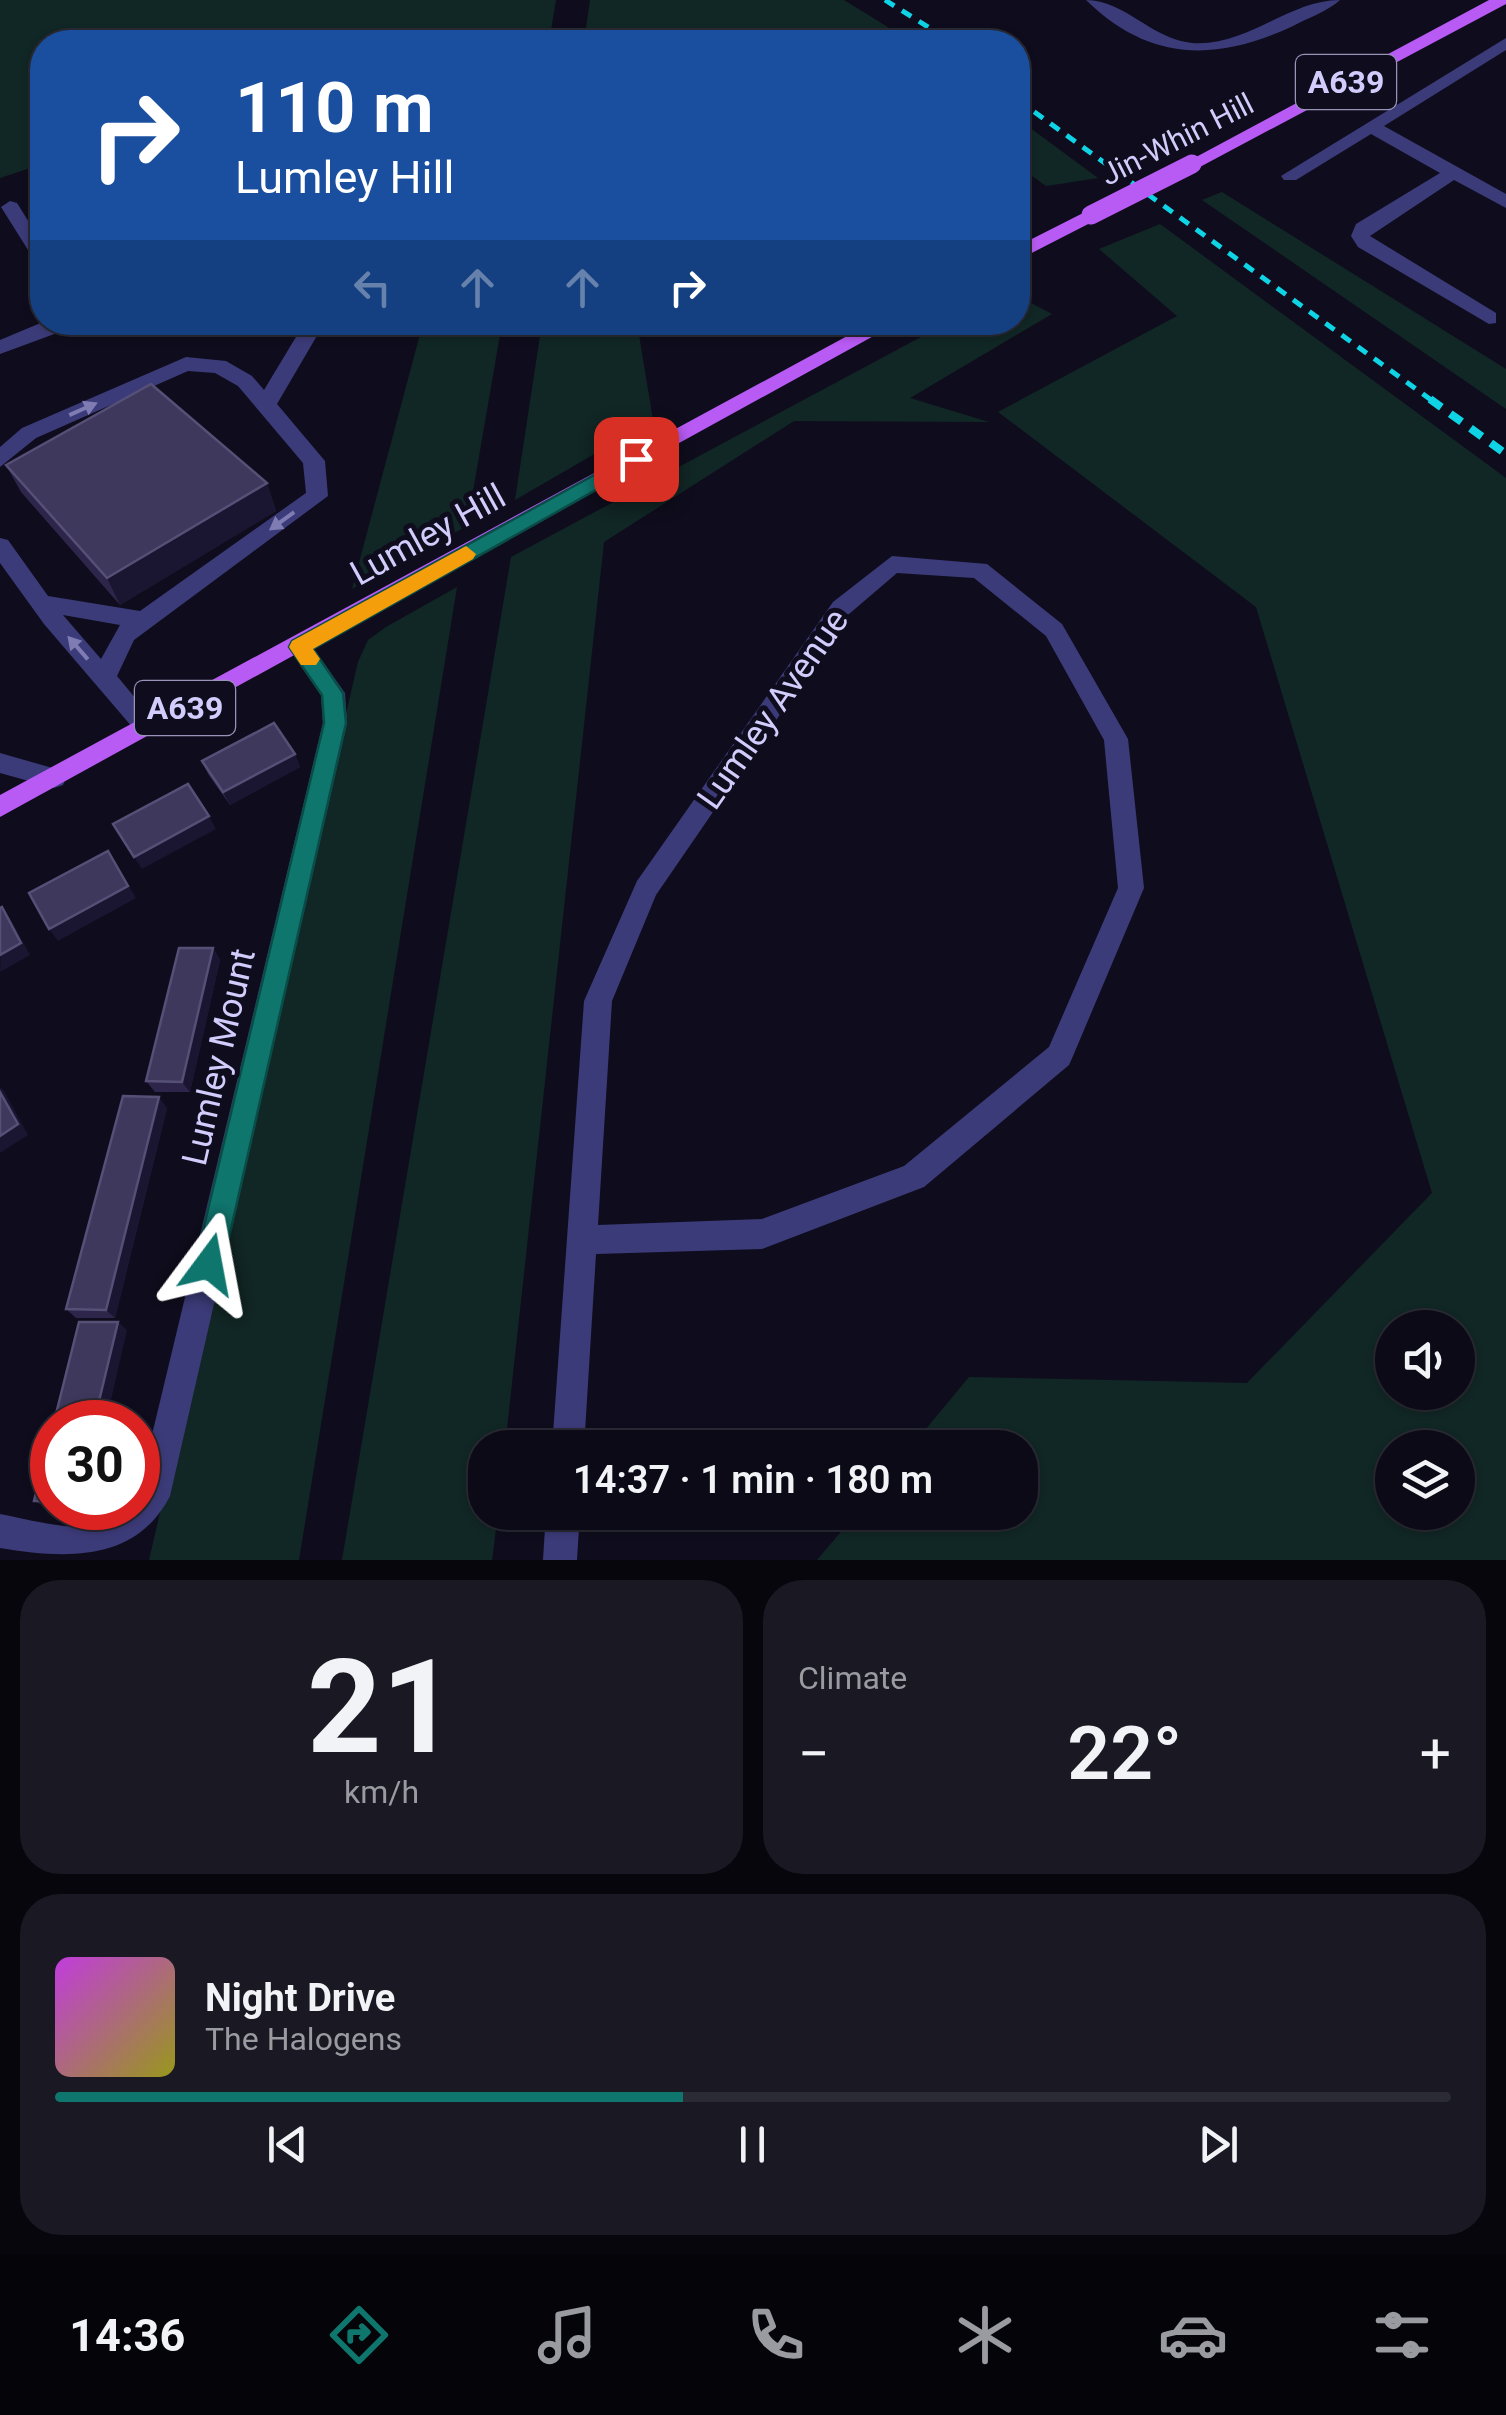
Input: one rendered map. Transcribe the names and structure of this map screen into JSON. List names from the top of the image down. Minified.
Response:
{"streets":{"main road":["A639","Jin-Whin Hill","Lumley Hill"],"street":["Lumley Avenue","Lumley Mount"]},"crossings":[["Lumley Hill","Lumley Mount"]],"page":{"turn":["110 m","Lumley Hill"],"limit":"30","trip":"14:37 · 1 min · 180 m","tile":[["21","km/h"],"Climate"],"heat":["−","22°","+"],"song":["Night Drive","The Halogens"],"tabs":"14:36"}}
